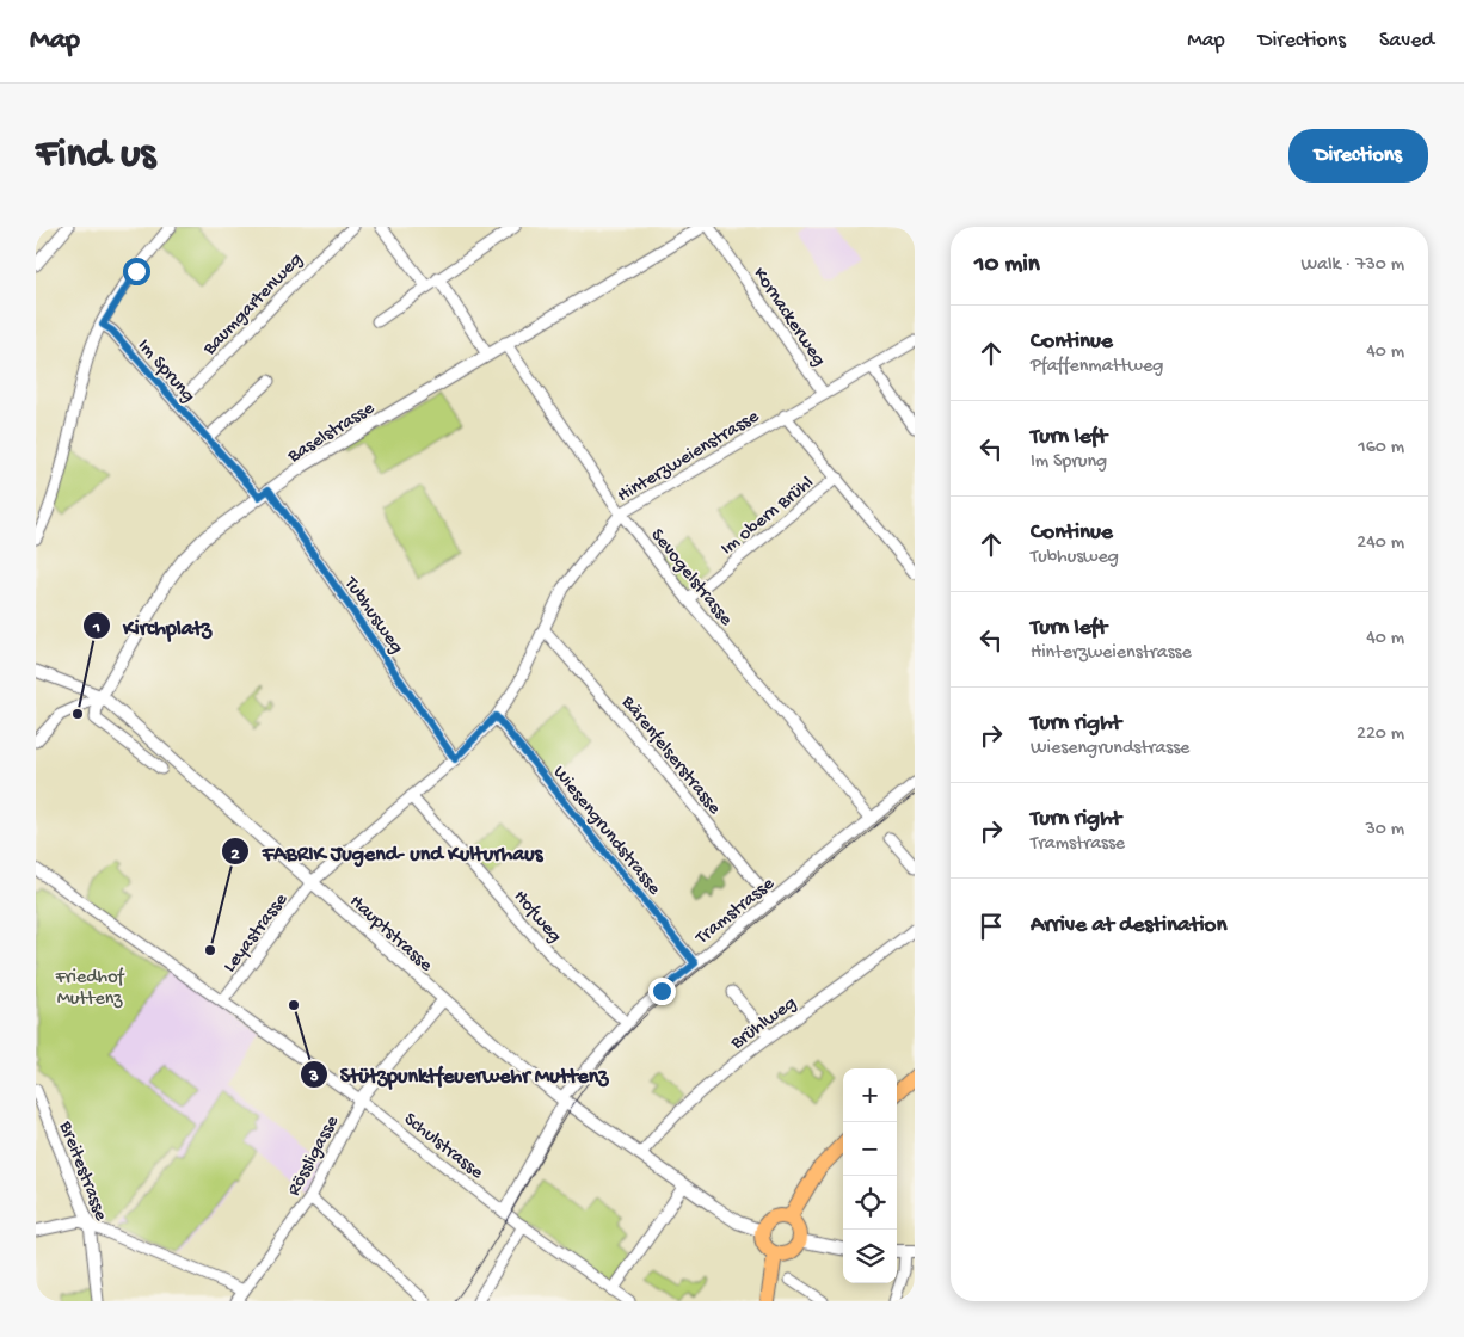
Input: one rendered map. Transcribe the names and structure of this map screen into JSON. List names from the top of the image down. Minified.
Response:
{"streets":{"street":["Baumgartenweg","Kornackerweg","Im Sprung","Baselstrasse","Hinterzweienstrasse","Im obern Brühl","Sevogelstrasse","Tubhusweg","Bärenfelserstrasse","Wiesengrundstrasse","Tramstrasse","Hofweg","Leyastrasse","Hauptstrasse","Brühlweg","Schulstrasse","Rössligasse","Breitestrasse"]},"crossings":[["Baumgartenweg","Im Sprung"],["Kornackerweg","Hinterzweienstrasse"],["Im Sprung","Baselstrasse"],["Im Sprung","Tubhusweg"],["Baselstrasse","Sevogelstrasse"],["Baselstrasse","Tubhusweg"],["Baselstrasse","Hauptstrasse"],["Hinterzweienstrasse","Sevogelstrasse"],["Hinterzweienstrasse","Tubhusweg"],["Hinterzweienstrasse","Bärenfelserstrasse"],["Hinterzweienstrasse","Wiesengrundstrasse"],["Hinterzweienstrasse","Hofweg"],["Hinterzweienstrasse","Leyastrasse"],["Hinterzweienstrasse","Hauptstrasse"],["Im obern Brühl","Sevogelstrasse"],["Sevogelstrasse","Tramstrasse"],["Bärenfelserstrasse","Tramstrasse"],["Wiesengrundstrasse","Tramstrasse"],["Tramstrasse","Hofweg"],["Tramstrasse","Hauptstrasse"],["Tramstrasse","Schulstrasse"],["Leyastrasse","Hauptstrasse"],["Leyastrasse","Schulstrasse"],["Hauptstrasse","Brühlweg"],["Hauptstrasse","Rössligasse"],["Schulstrasse","Rössligasse"]],"parks":["Friedhof Muttenz"],"places":["Kirchplatz","FABRIK Jugend- und Kulturhaus","Stützpunktfeuerwehr Muttenz"],"page":{"header":"Map","nav":["Map","Directions","Saved"],"buttons":"Directions","title":"Find us","heading":["10 min","Walk · 730 m"],"list":[["Continue","Pfaffenmattweg","40 m"],["Turn left","Im Sprung","160 m"],["Continue","Tubhusweg","240 m"],["Turn left","Hinterzweienstrasse","40 m"],["Turn right","Wiesengrundstrasse","220 m"],["Turn right","Tramstrasse","30 m"],"Arrive at destination"],"map_buttons":["+","−"]}}
